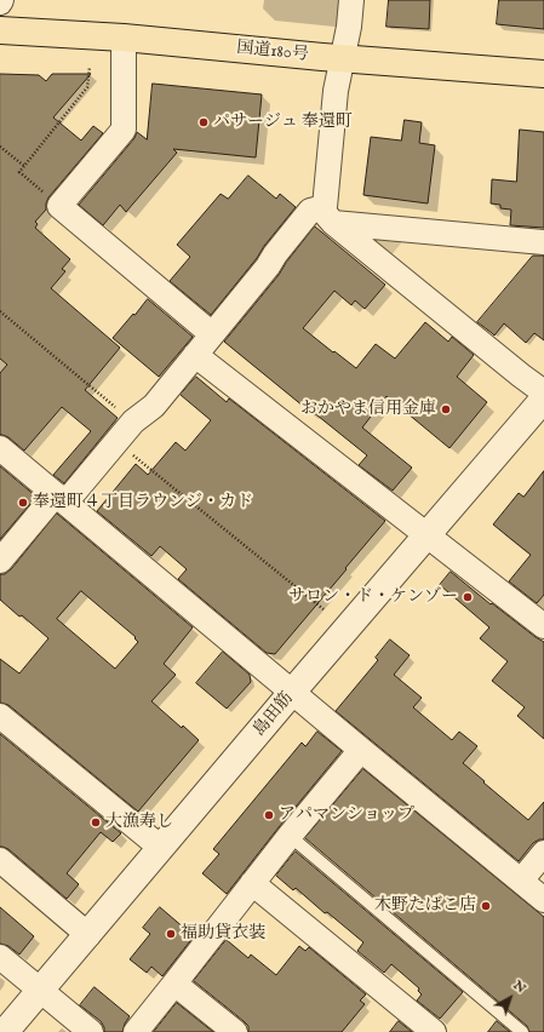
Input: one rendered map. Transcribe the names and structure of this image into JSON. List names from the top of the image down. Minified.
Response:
{"streets":{"highway":["国道180号"],"street":["島田筋"]},"places":["パサージュ 奉還町","おかやま信用金庫","奉還町４丁目ラウンジ・カド","サロン・ド・ケンゾー","アパマンショップ","大漁寿し","木野たばこ店","福助貸衣装"],"north":"top right"}
